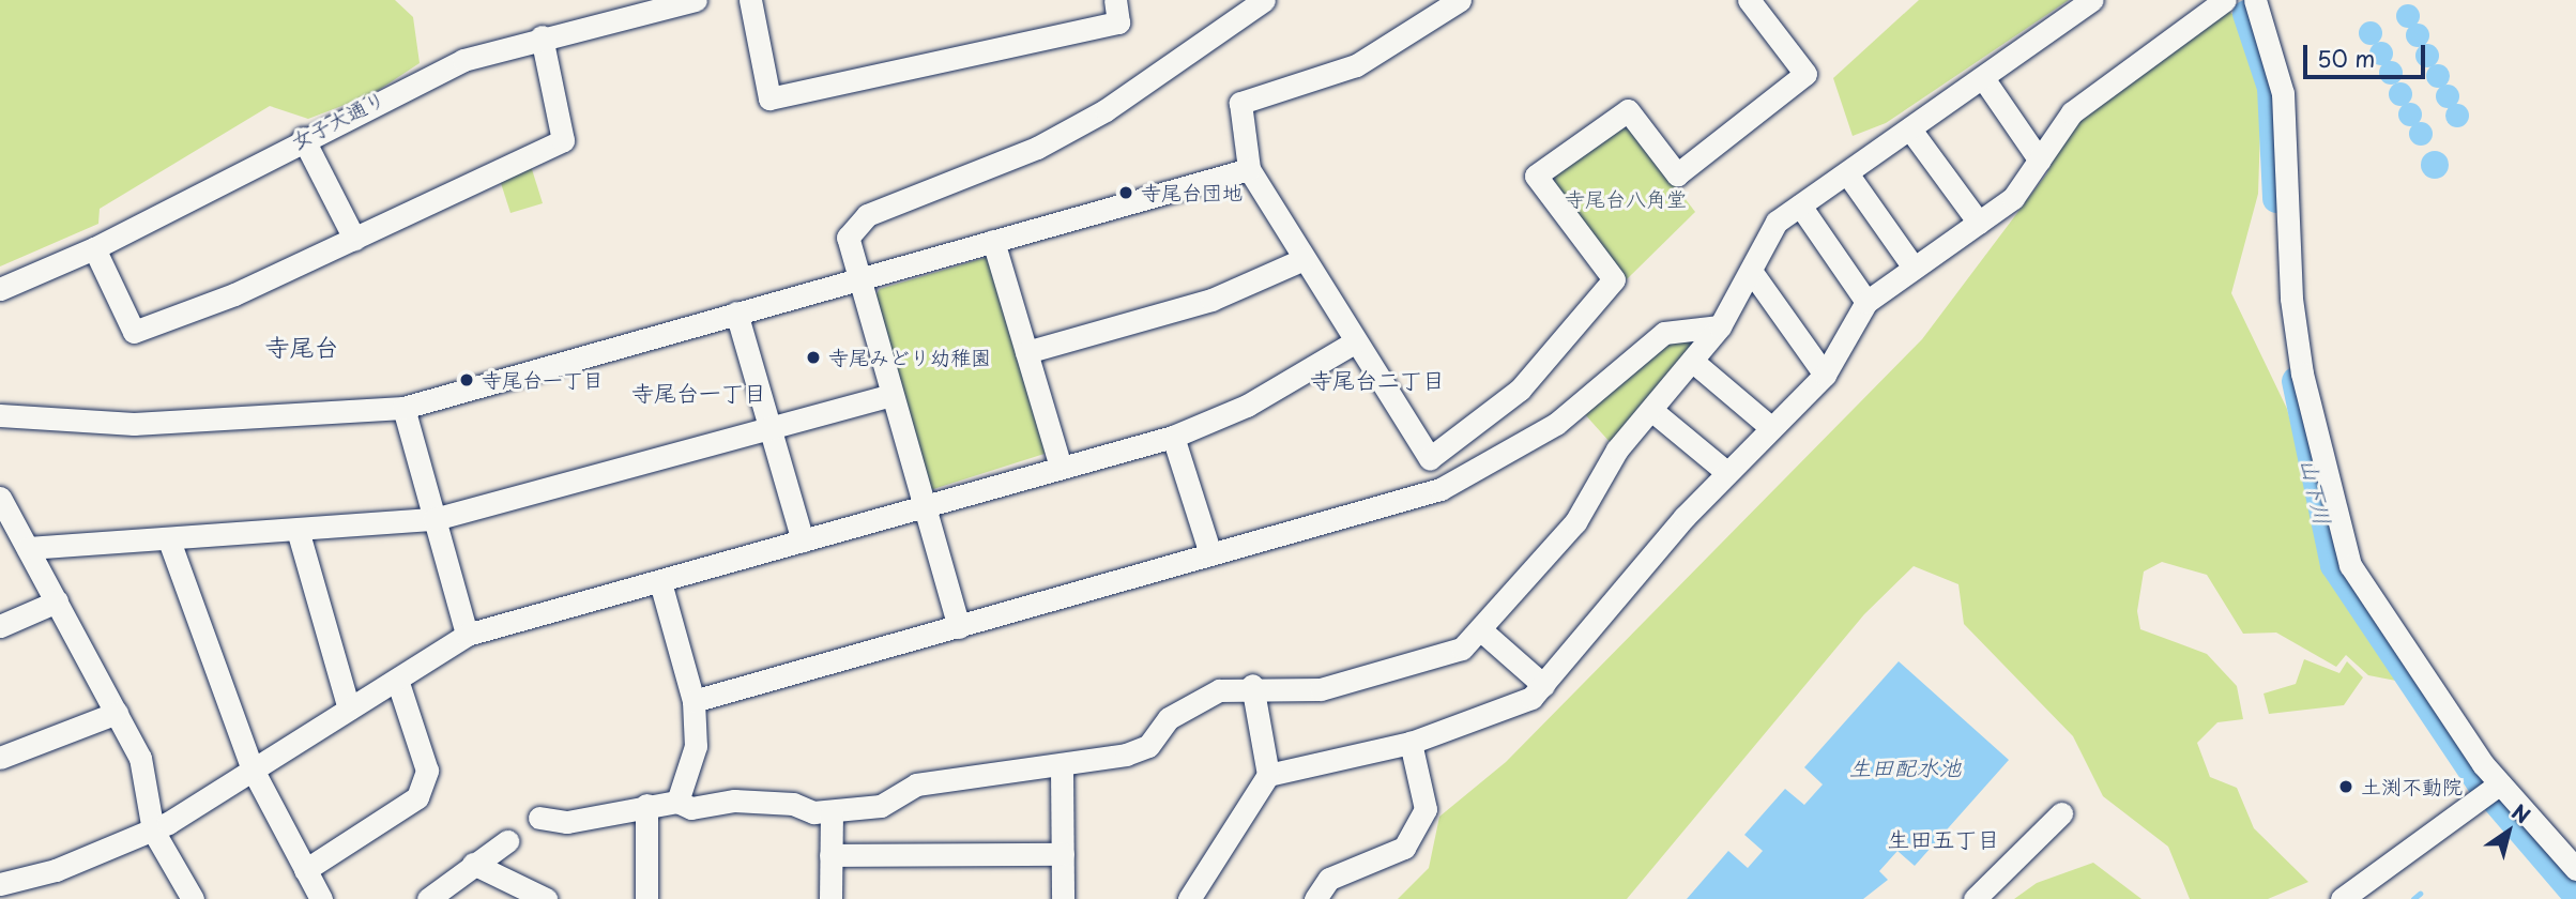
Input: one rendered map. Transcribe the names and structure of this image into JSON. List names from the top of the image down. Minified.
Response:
{"streets":{"street":["女子大通り"]},"districts":["寺尾台","寺尾台二丁目","寺尾台一丁目","生田五丁目"],"water":["山下川","生田配水池"],"parks":["寺尾台八角堂"],"places":["寺尾台団地","寺尾みどり幼稚園","寺尾台一丁目","土渕不動院"],"scale_bar":"50 m","north":"top right"}
